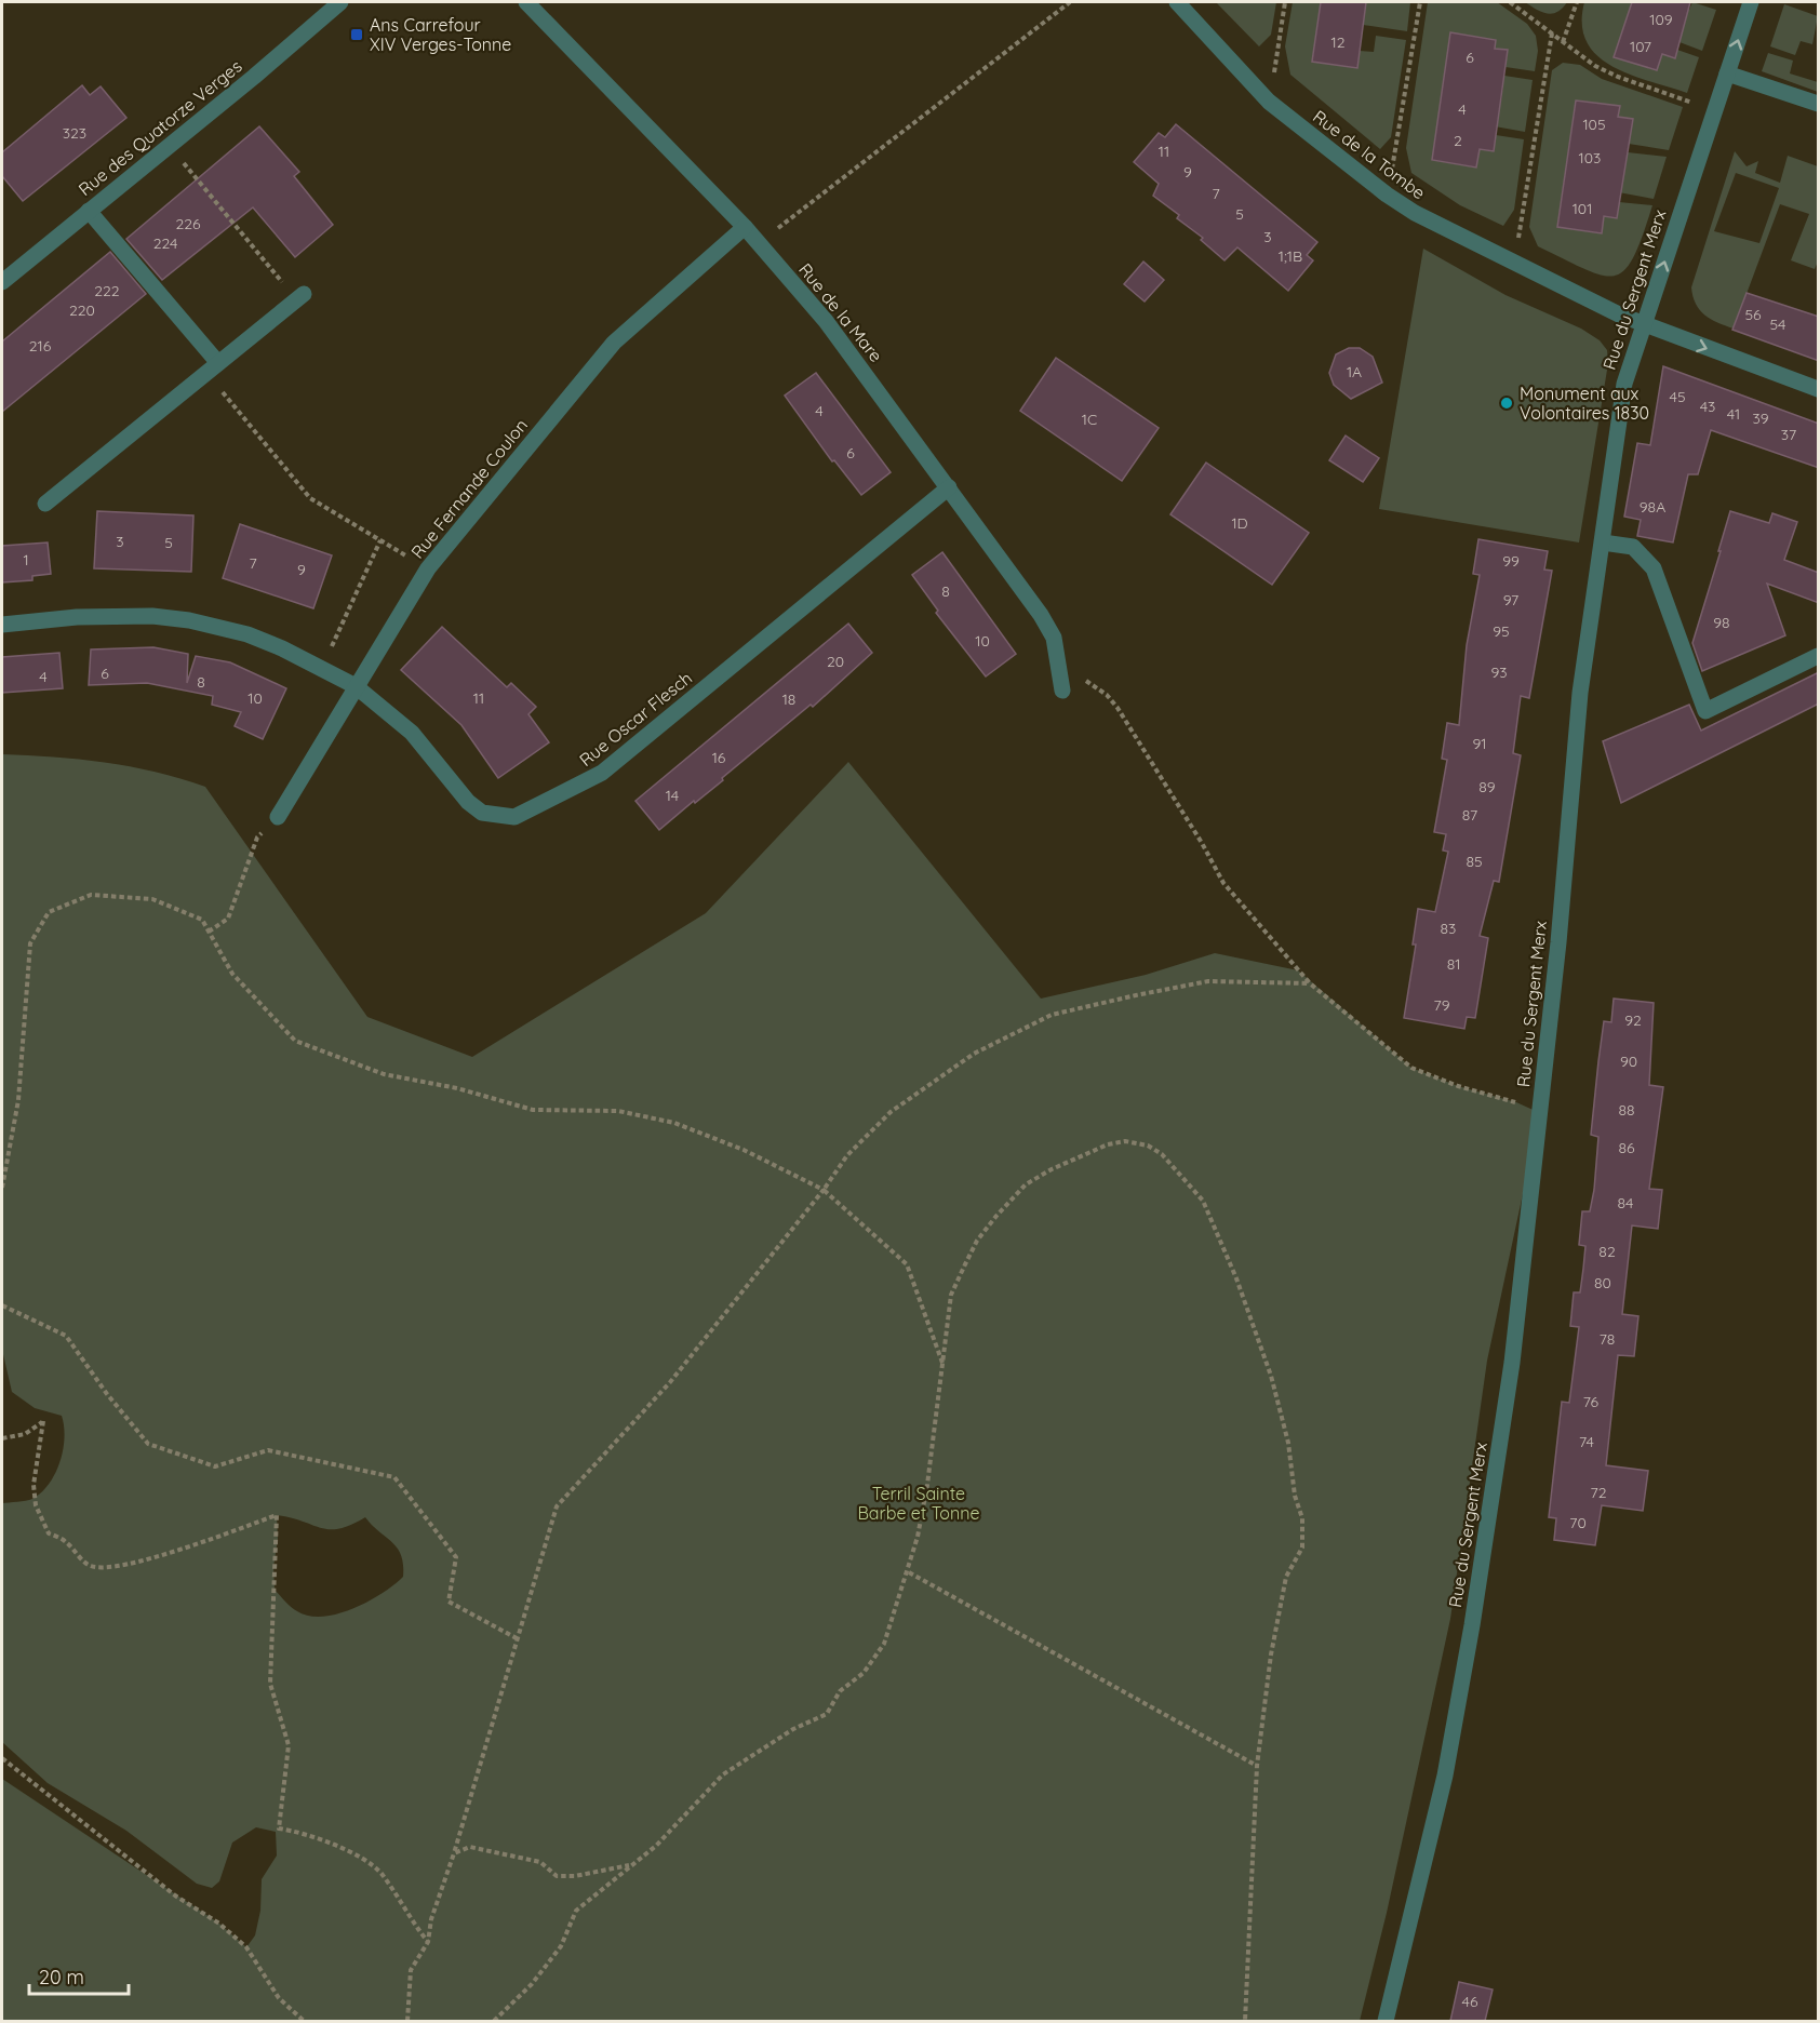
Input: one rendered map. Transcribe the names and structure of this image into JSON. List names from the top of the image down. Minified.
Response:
{"streets":{"street":["Rue des Quatorze Verges","Rue de la Tombe","Rue du Sergent Merx","Rue de la Mare","Rue Fernande Coulon","Rue Oscar Flesch"]},"crossings":[["Rue de la Tombe","Rue du Sergent Merx"],["Rue de la Mare","Rue Fernande Coulon"],["Rue de la Mare","Rue Oscar Flesch"],["Rue Fernande Coulon","Rue Oscar Flesch"]],"parks":["Terril Sainte Barbe et Tonne"],"places":{"transit":["Ans Carrefour XIV Verges-Tonne"],"other":["Monument aux Volontaires 1830"]},"house_numbers":["109","12","107","6","4","105","323","2","11","103","9","7","101","5","226","3","224","1;1B","222","220","56","54","216","1A","45","43","4","41","39","1C","37","6","98A","1D","3","5","1","99","7","9","8","97","98","95","10","20","93","6","4","8","10","11","18","91","16","89","14","87","85","83","81","79","92","90","88","86","84","82","80","78","76","74","72","70","46"],"scale_bar":"20 m"}
